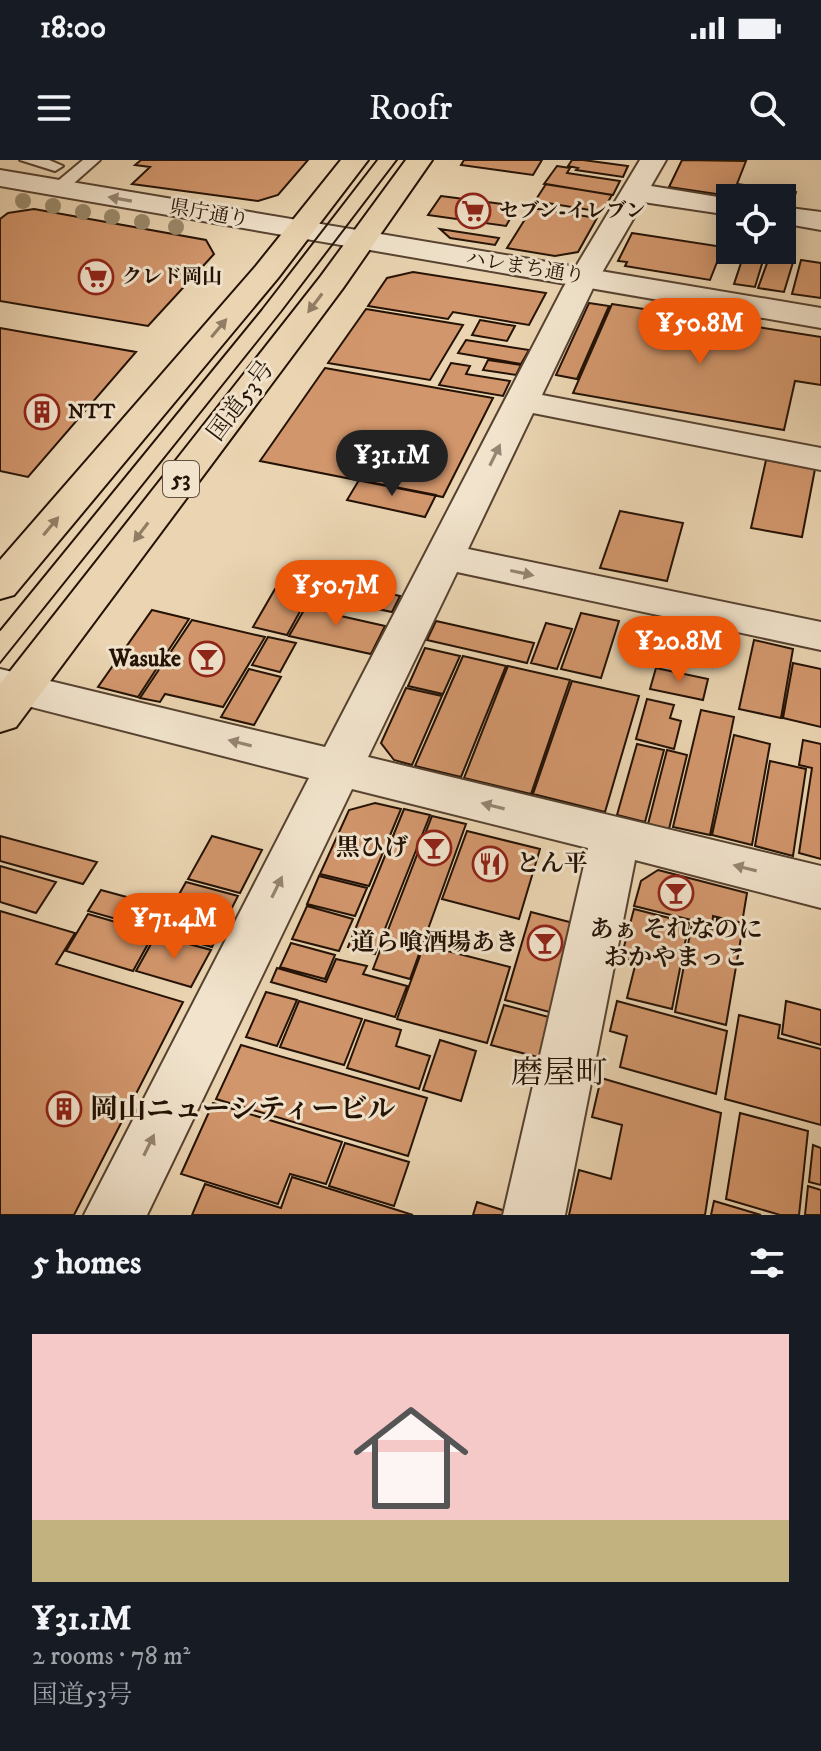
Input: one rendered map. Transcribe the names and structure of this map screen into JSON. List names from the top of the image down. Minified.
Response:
{"streets":{"highway":["国道53号","53"],"street":["県庁通り","ハレまち通り"]},"crossings":[["県庁通り","ハレまち通り"],["県庁通り","国道53号"]],"one_way":["県庁通り"],"districts":["磨屋町"],"places":{"supermarket":["セブン-イレブン","クレド岡山"],"building":["NTT","岡山ニューシティービル"],"bar":["Wasuke","黒ひげ","あぁ それなのに おかやまっこ","道ら喰酒場あき"],"restaurant":["とん平"]},"page":{"status":"18:00","header":"Roofr","price":["¥50.8M","¥31.1M","¥50.7M","¥20.8M","¥71.4M"],"heading":"5 homes","list":[{"name":"¥31.1M","note":"2 rooms · 78 m² · 国道53号"}]}}
